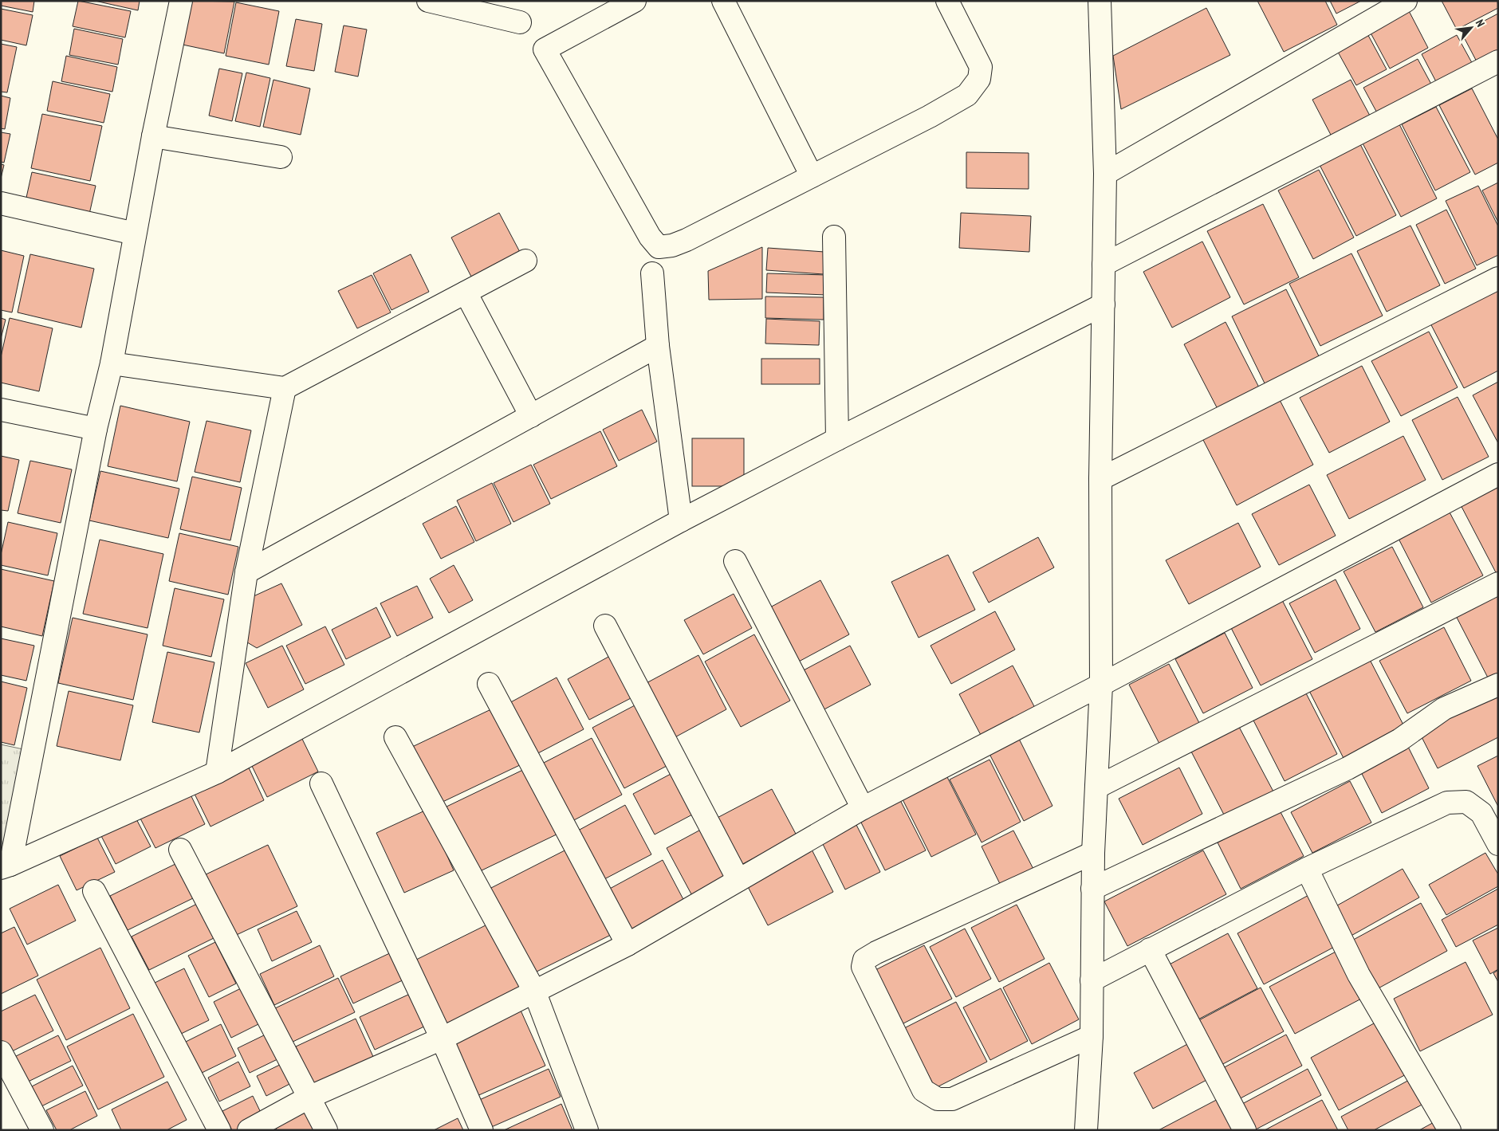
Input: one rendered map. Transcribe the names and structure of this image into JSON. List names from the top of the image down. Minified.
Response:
{"north":"top right"}
